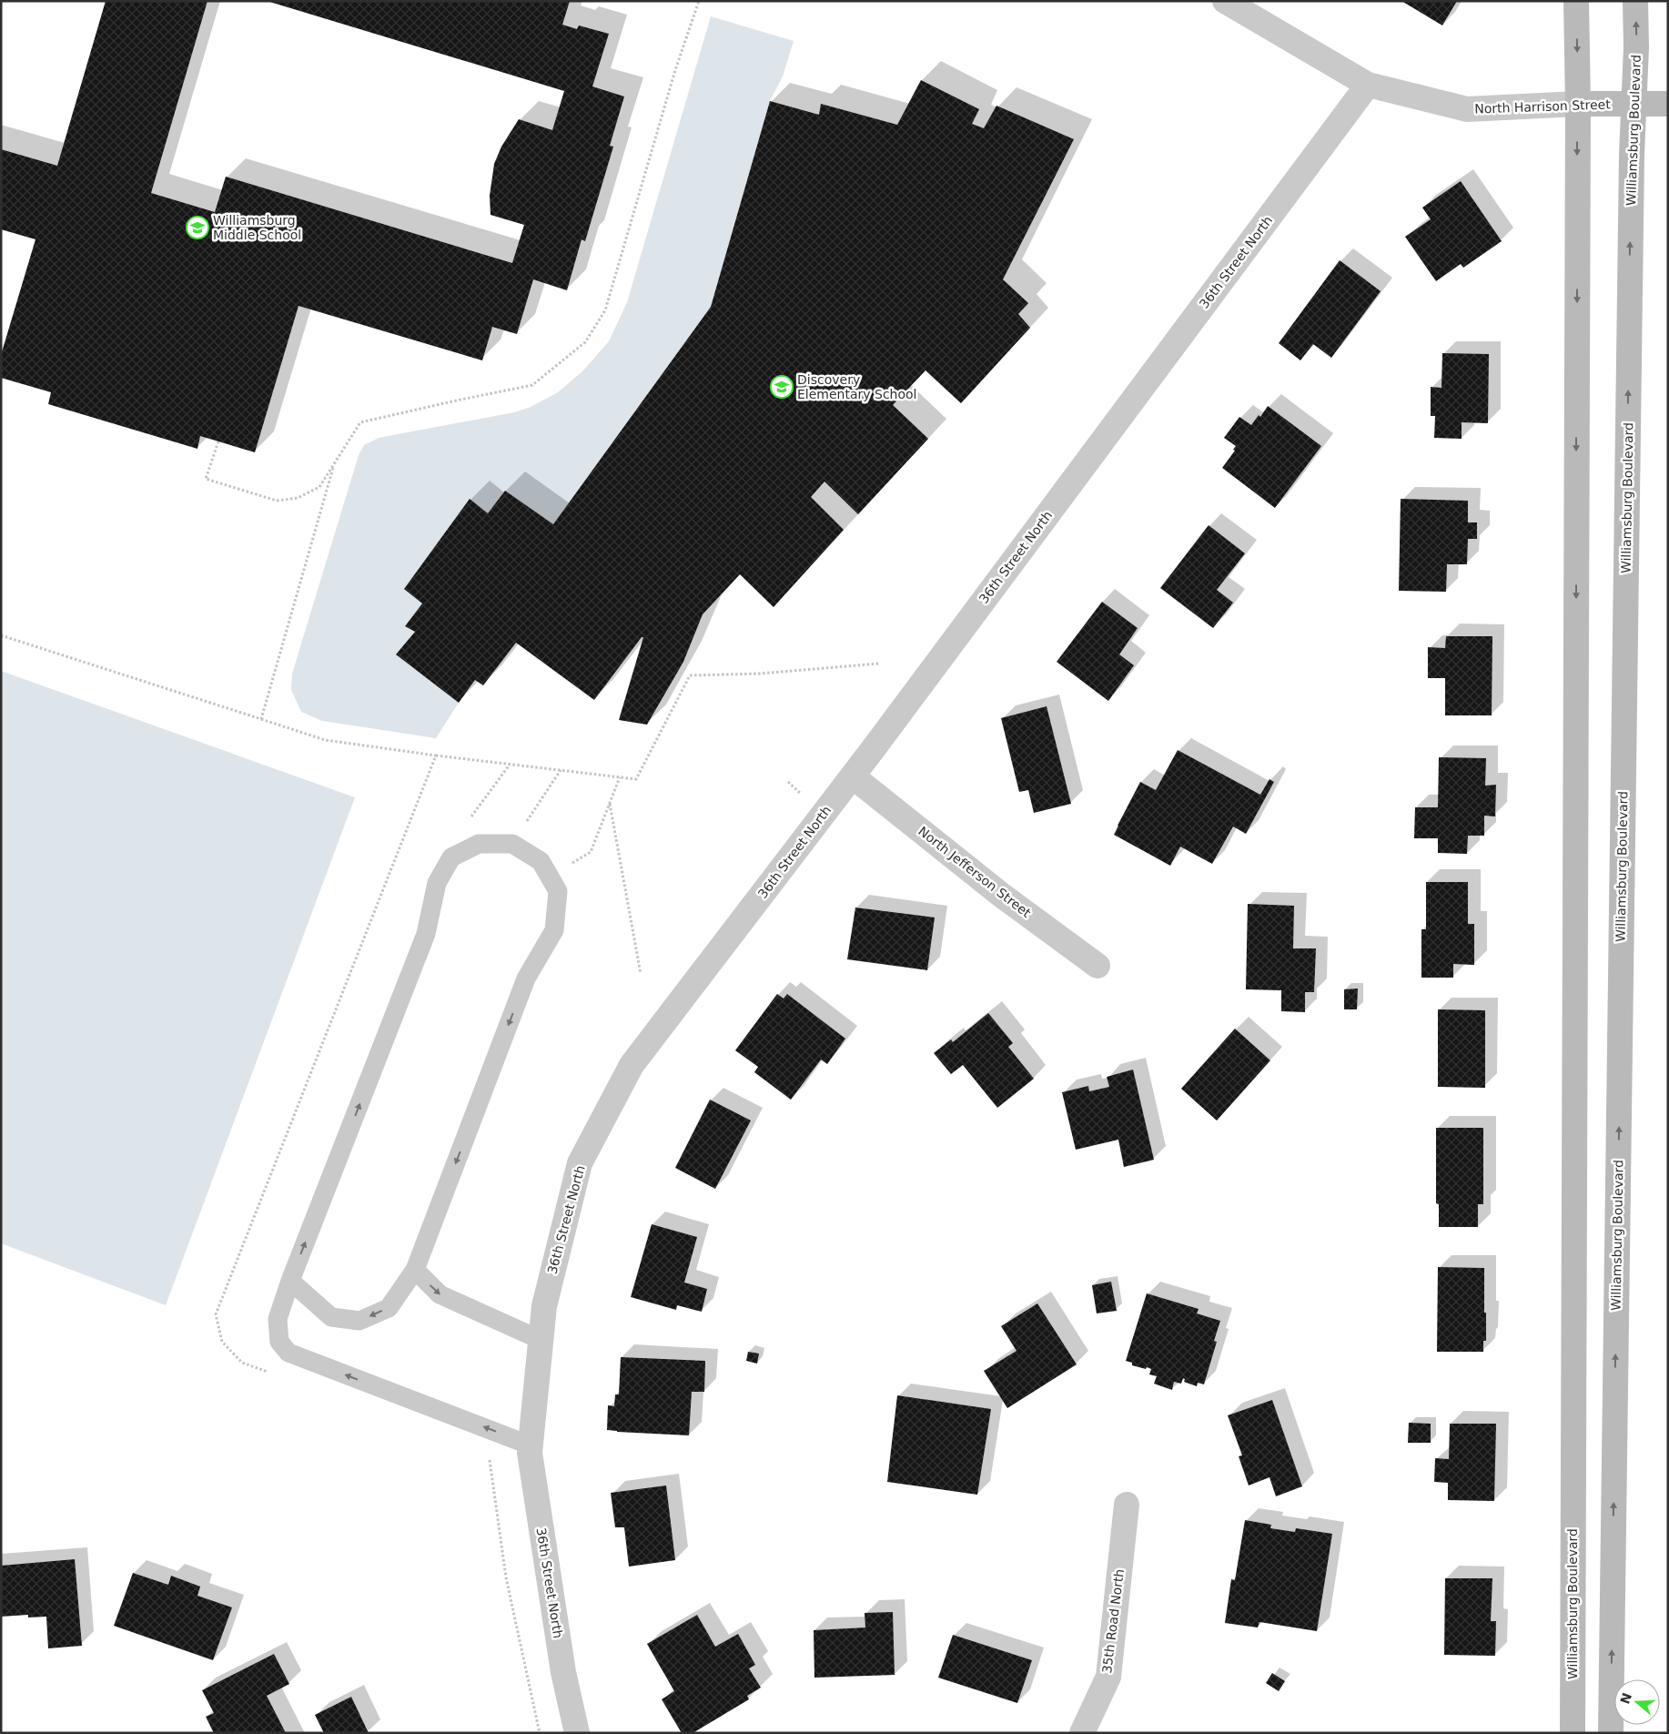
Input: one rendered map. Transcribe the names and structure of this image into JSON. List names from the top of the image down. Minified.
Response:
{"streets":{"main road":["North Harrison Street","Williamsburg Boulevard"],"street":["36th Street North","North Jefferson Street","35th Road North"]},"crossings":[["North Harrison Street","Williamsburg Boulevard"],["North Harrison Street","36th Street North"],["36th Street North","North Jefferson Street"]],"places":{"school or university":["Williamsburg Middle School","Discovery Elementary School"]},"north":"left"}
